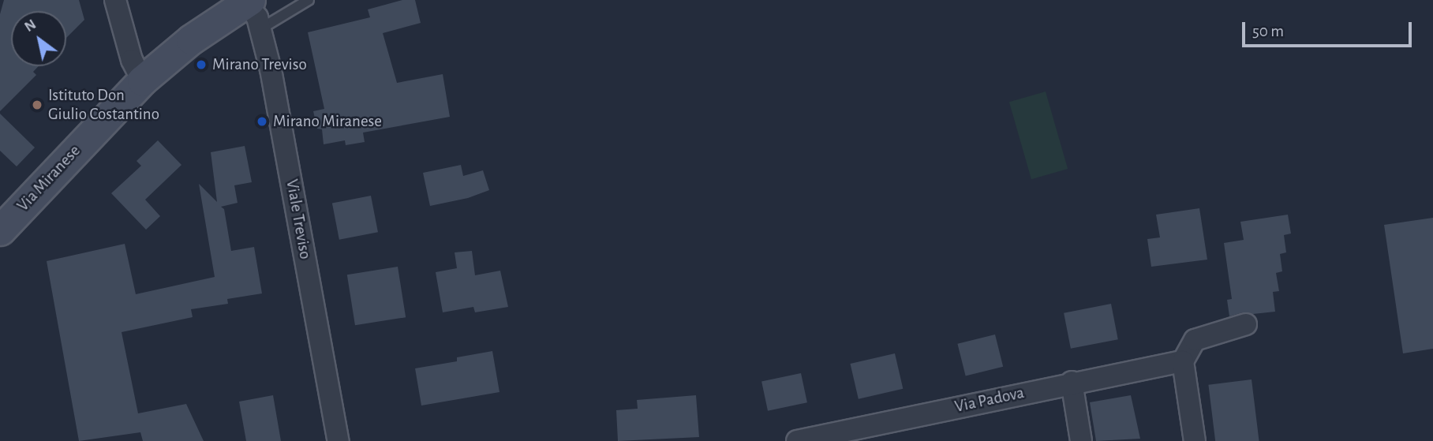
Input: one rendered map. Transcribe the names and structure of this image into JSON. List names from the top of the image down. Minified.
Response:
{"streets":{"main road":["Via Miranese"],"street":["Viale Treviso","Via Padova"]},"crossings":[["Via Miranese","Viale Treviso"]],"places":["Mirano Treviso","Istituto Don Giulio Costantino","Mirano Miranese"],"scale_bar":"50 m","north":"top left"}
